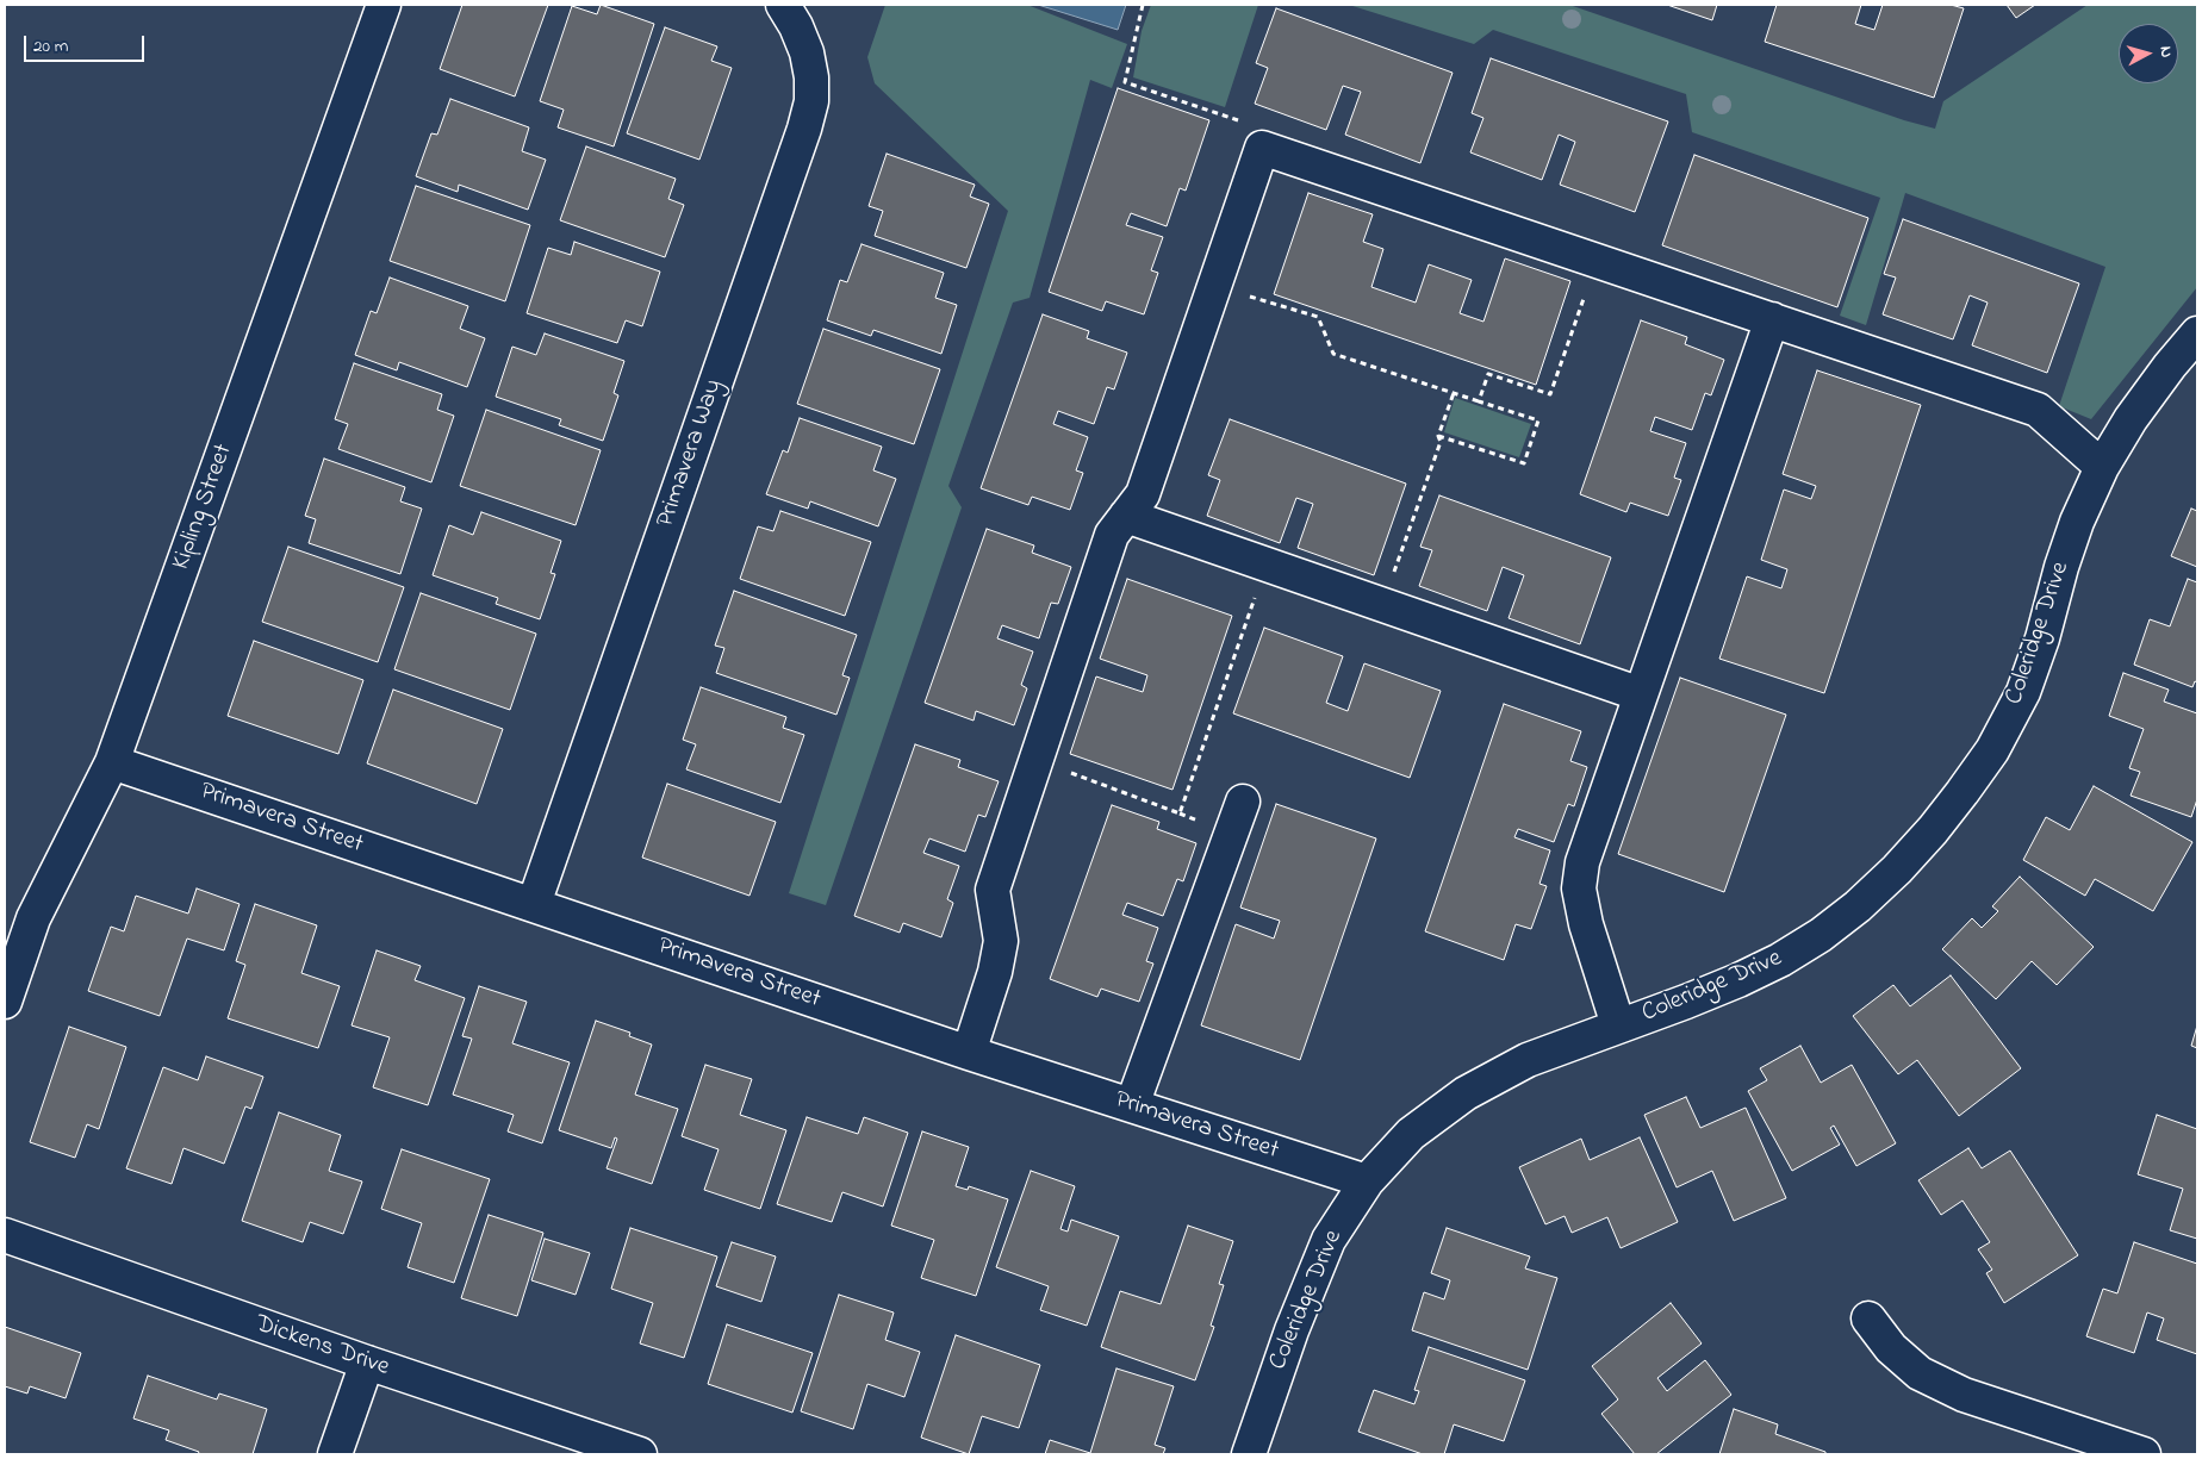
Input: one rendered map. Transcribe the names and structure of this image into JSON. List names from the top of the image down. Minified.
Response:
{"streets":{"street":["Primavera Way","Kipling Street","Coleridge Drive","Primavera Street","Dickens Drive"]},"crossings":[["Primavera Way","Primavera Street"],["Kipling Street","Primavera Street"],["Coleridge Drive","Primavera Street"]],"scale_bar":"20 m","north":"right"}
